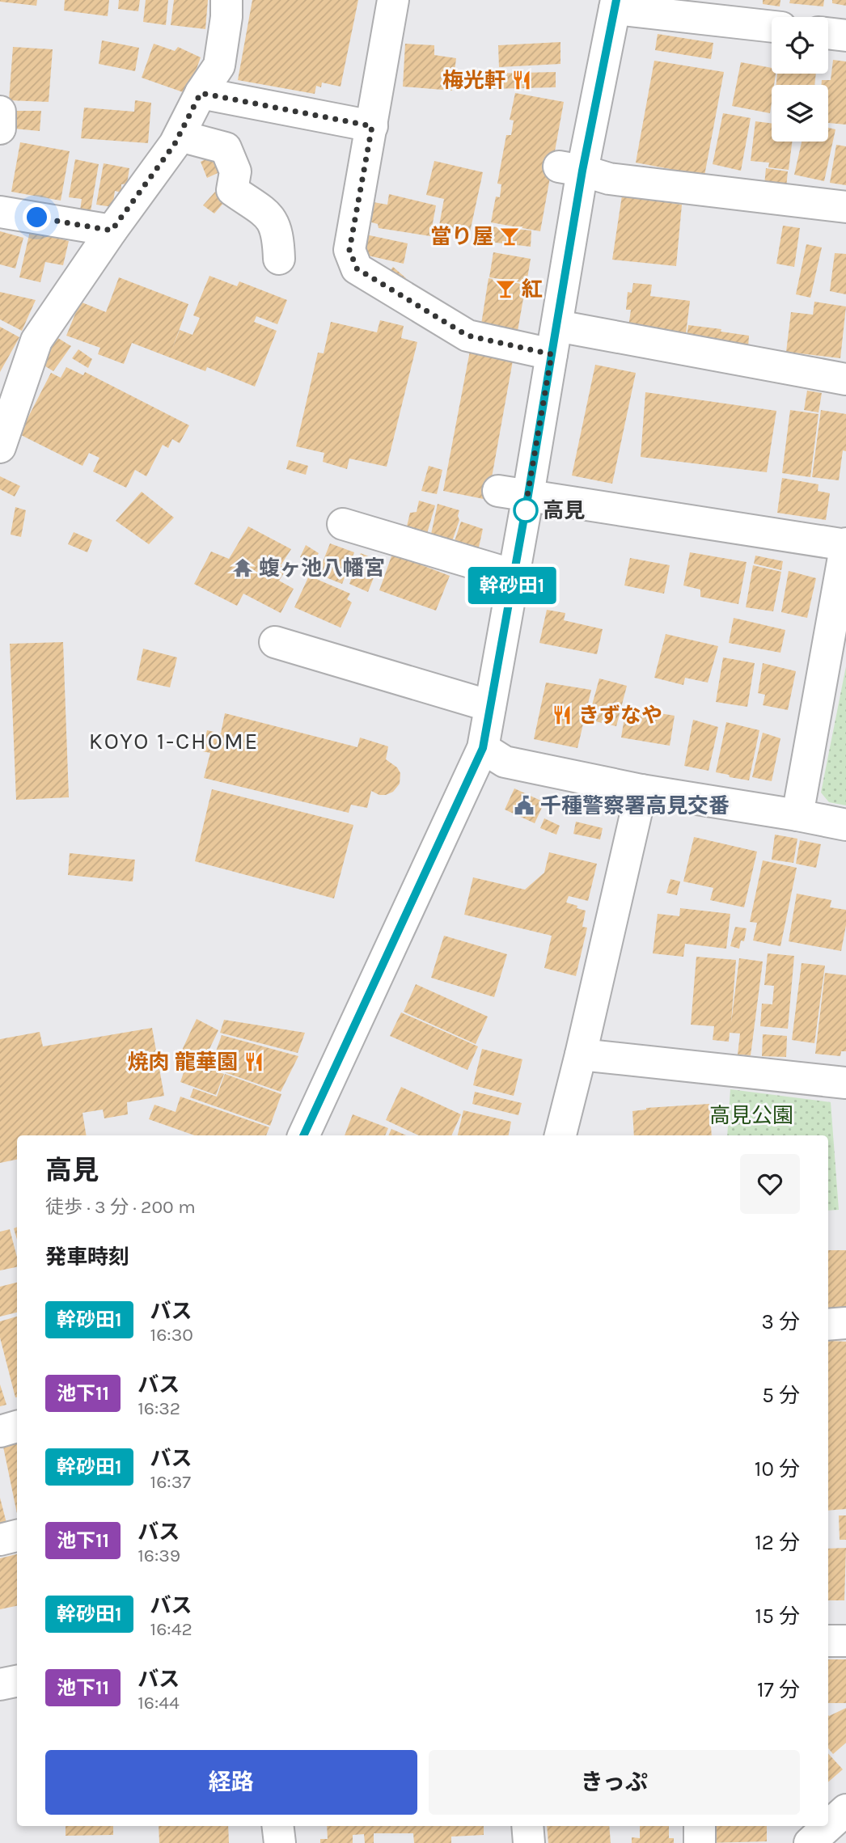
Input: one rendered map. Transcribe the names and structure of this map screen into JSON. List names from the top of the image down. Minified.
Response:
{"districts":["KOYO 1-CHOME"],"parks":["高見公園"],"places":{"restaurant":["梅光軒","きずなや","焼肉 龍華園"],"bar":["當り屋","紅"],"other":["高見"],"temple":["蝮ヶ池八幡宮"],"public building":["千種警察署高見交番"]},"lines":["bus line 幹砂田1"],"page":{"on_map":"幹砂田1","heading":[["高見","徒歩 · 3 分 · 200 m"],"発車時刻"],"list":[{"mark":"幹砂田1","name":"バス","note":"16:30","value":"3 分"},{"mark":"池下11","name":"バス","note":"16:32","value":"5 分"},{"mark":"幹砂田1","name":"バス","note":"16:37","value":"10 分"},{"mark":"池下11","name":"バス","note":"16:39","value":"12 分"},{"mark":"幹砂田1","name":"バス","note":"16:42","value":"15 分"},{"mark":"池下11","name":"バス","note":"16:44","value":"17 分"}],"buttons":["経路","きっぷ"]}}
